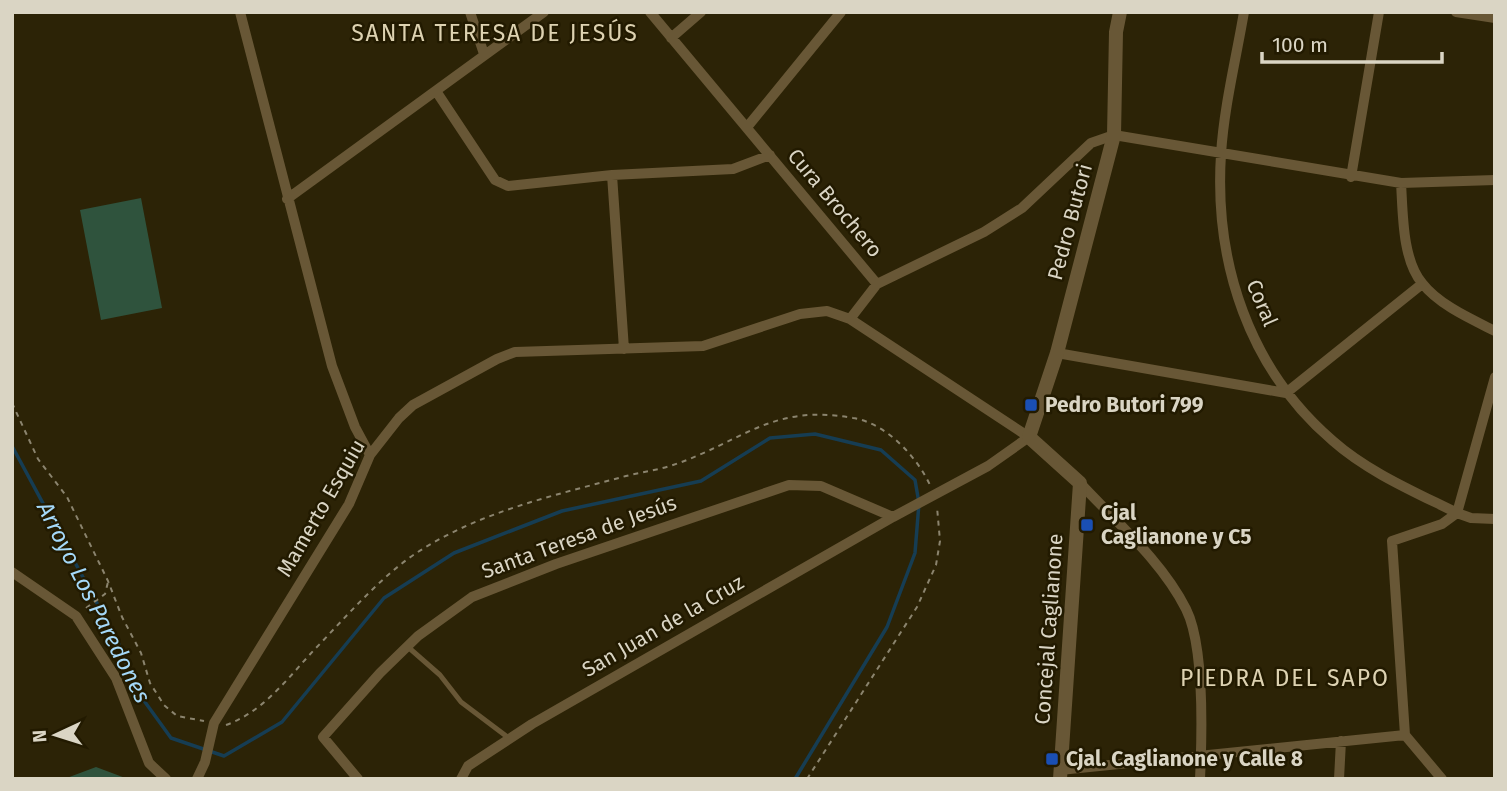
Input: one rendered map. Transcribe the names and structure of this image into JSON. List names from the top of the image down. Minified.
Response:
{"streets":{"street":["Cura Brochero","Pedro Butori","Coral","Mamerto Esquiu","Santa Teresa de Jesús","San Juan de la Cruz","Concejal Caglianone"]},"crossings":[["Cura Brochero","Mamerto Esquiu"],["Pedro Butori","San Juan de la Cruz"],["Santa Teresa de Jesús","San Juan de la Cruz"]],"districts":["SANTA TERESA DE JESÚS","PIEDRA DEL SAPO"],"water":["Arroyo Los Paredones"],"places":{"transit":["Pedro Butori 799","Cjal Caglianone y C5","Cjal. Caglianone y Calle 8"]},"scale_bar":"100 m","north":"left"}
